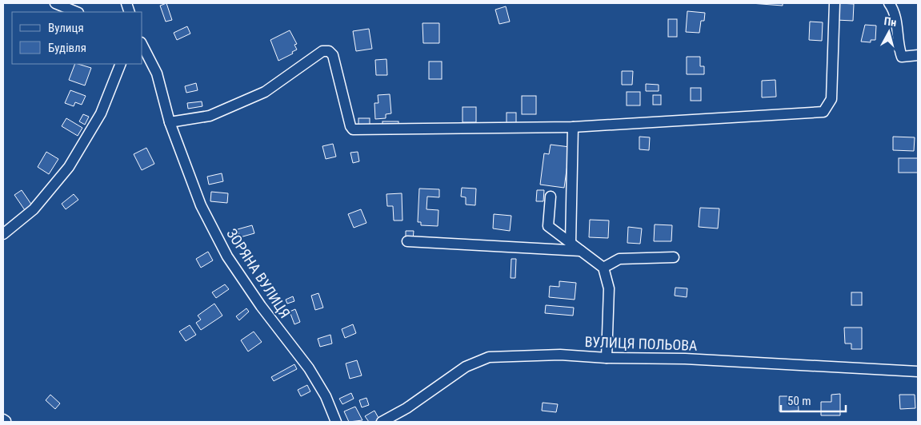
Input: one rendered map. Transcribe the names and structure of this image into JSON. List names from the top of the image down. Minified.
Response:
{"streets":{"street":["ЗОРЯНА ВУЛИЦЯ","ВУЛИЦЯ ПОЛЬОВА"]},"legend":["Вулиця","Будівля"],"scale_bar":"50 m","north":"top"}
